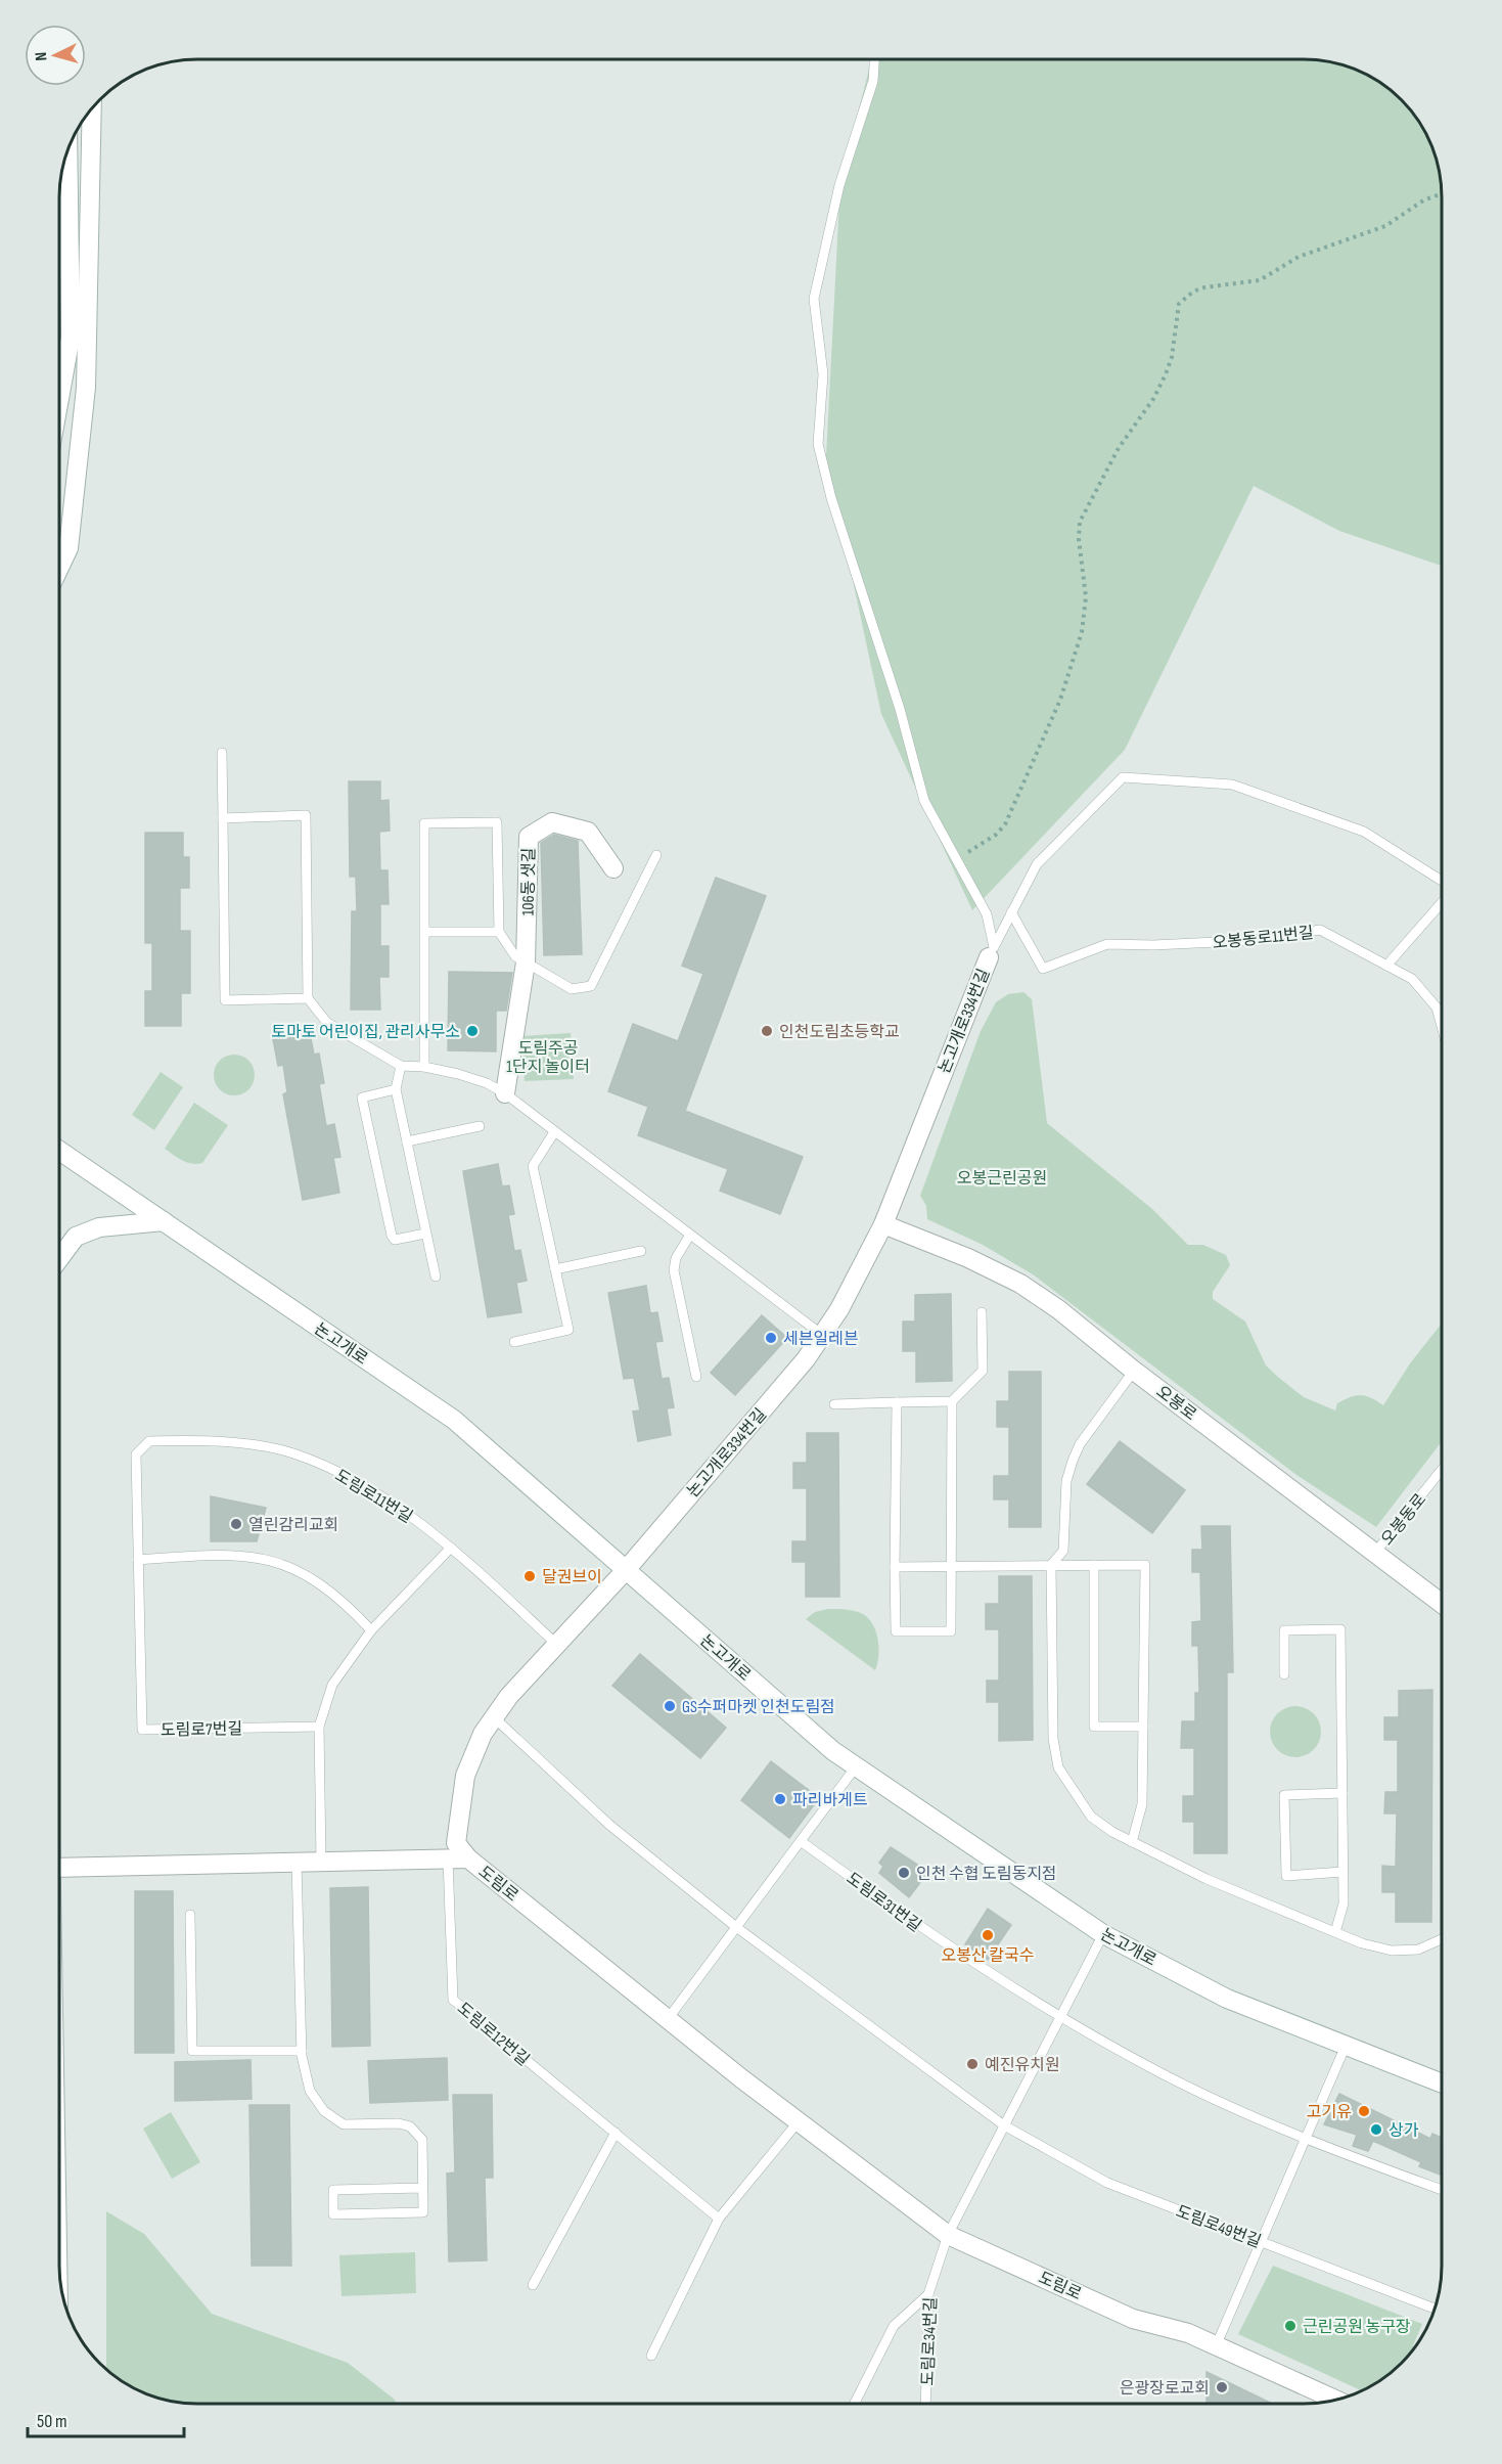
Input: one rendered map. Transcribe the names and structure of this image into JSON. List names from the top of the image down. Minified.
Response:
{"streets":{"street":["106동 샛길","논고개로334번길","논고개로","오봉로","도림로"],"lane":["오봉동로11번길","도림로11번길","오봉동로","도림로7번길","도림로31번길","도림로12번길","도림로49번길","도림로34번길"]},"crossings":[["오봉동로11번길","논고개로334번길"],["논고개로334번길","논고개로"],["논고개로334번길","오봉로"],["오봉로","오봉동로"],["도림로11번길","도림로7번길"],["도림로","도림로12번길"],["도림로","도림로34번길"]],"parks":["도림주공 1단지 놀이터","오봉근린공원"],"places":["토마토 어린이집, 관리사무소","인천도림초등학교","세븐일레븐","열린감리교회","달권브이","GS수퍼마켓 인천도림점","파리바게트","인천 수협 도림동지점","오봉산 칼국수","예진유치원","고기유","상가","근린공원 농구장","은광장로교회"],"scale_bar":"50 m","north":"left"}
